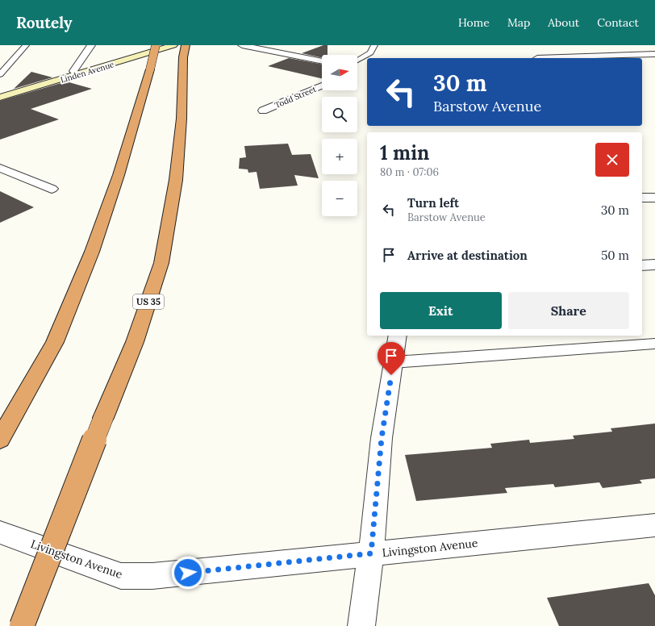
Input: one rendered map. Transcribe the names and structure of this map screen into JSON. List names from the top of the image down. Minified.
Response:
{"streets":{"highway":["US 35"],"main road":["Linden Avenue"],"street":["Todd Street","Livingston Avenue"]},"crossings":[["Linden Avenue","US 35"]],"north":"right","page":{"header":"Routely","nav":["Home","Map","About","Contact"],"map_buttons":["+","−"],"turn":["30 m","Barstow Avenue"],"heading":["1 min","80 m · 07:06"],"list":[{"name":"Turn left","note":"Barstow Avenue","value":"30 m"},{"name":"Arrive at destination","value":"50 m"}],"buttons":["Exit","Share"]}}
